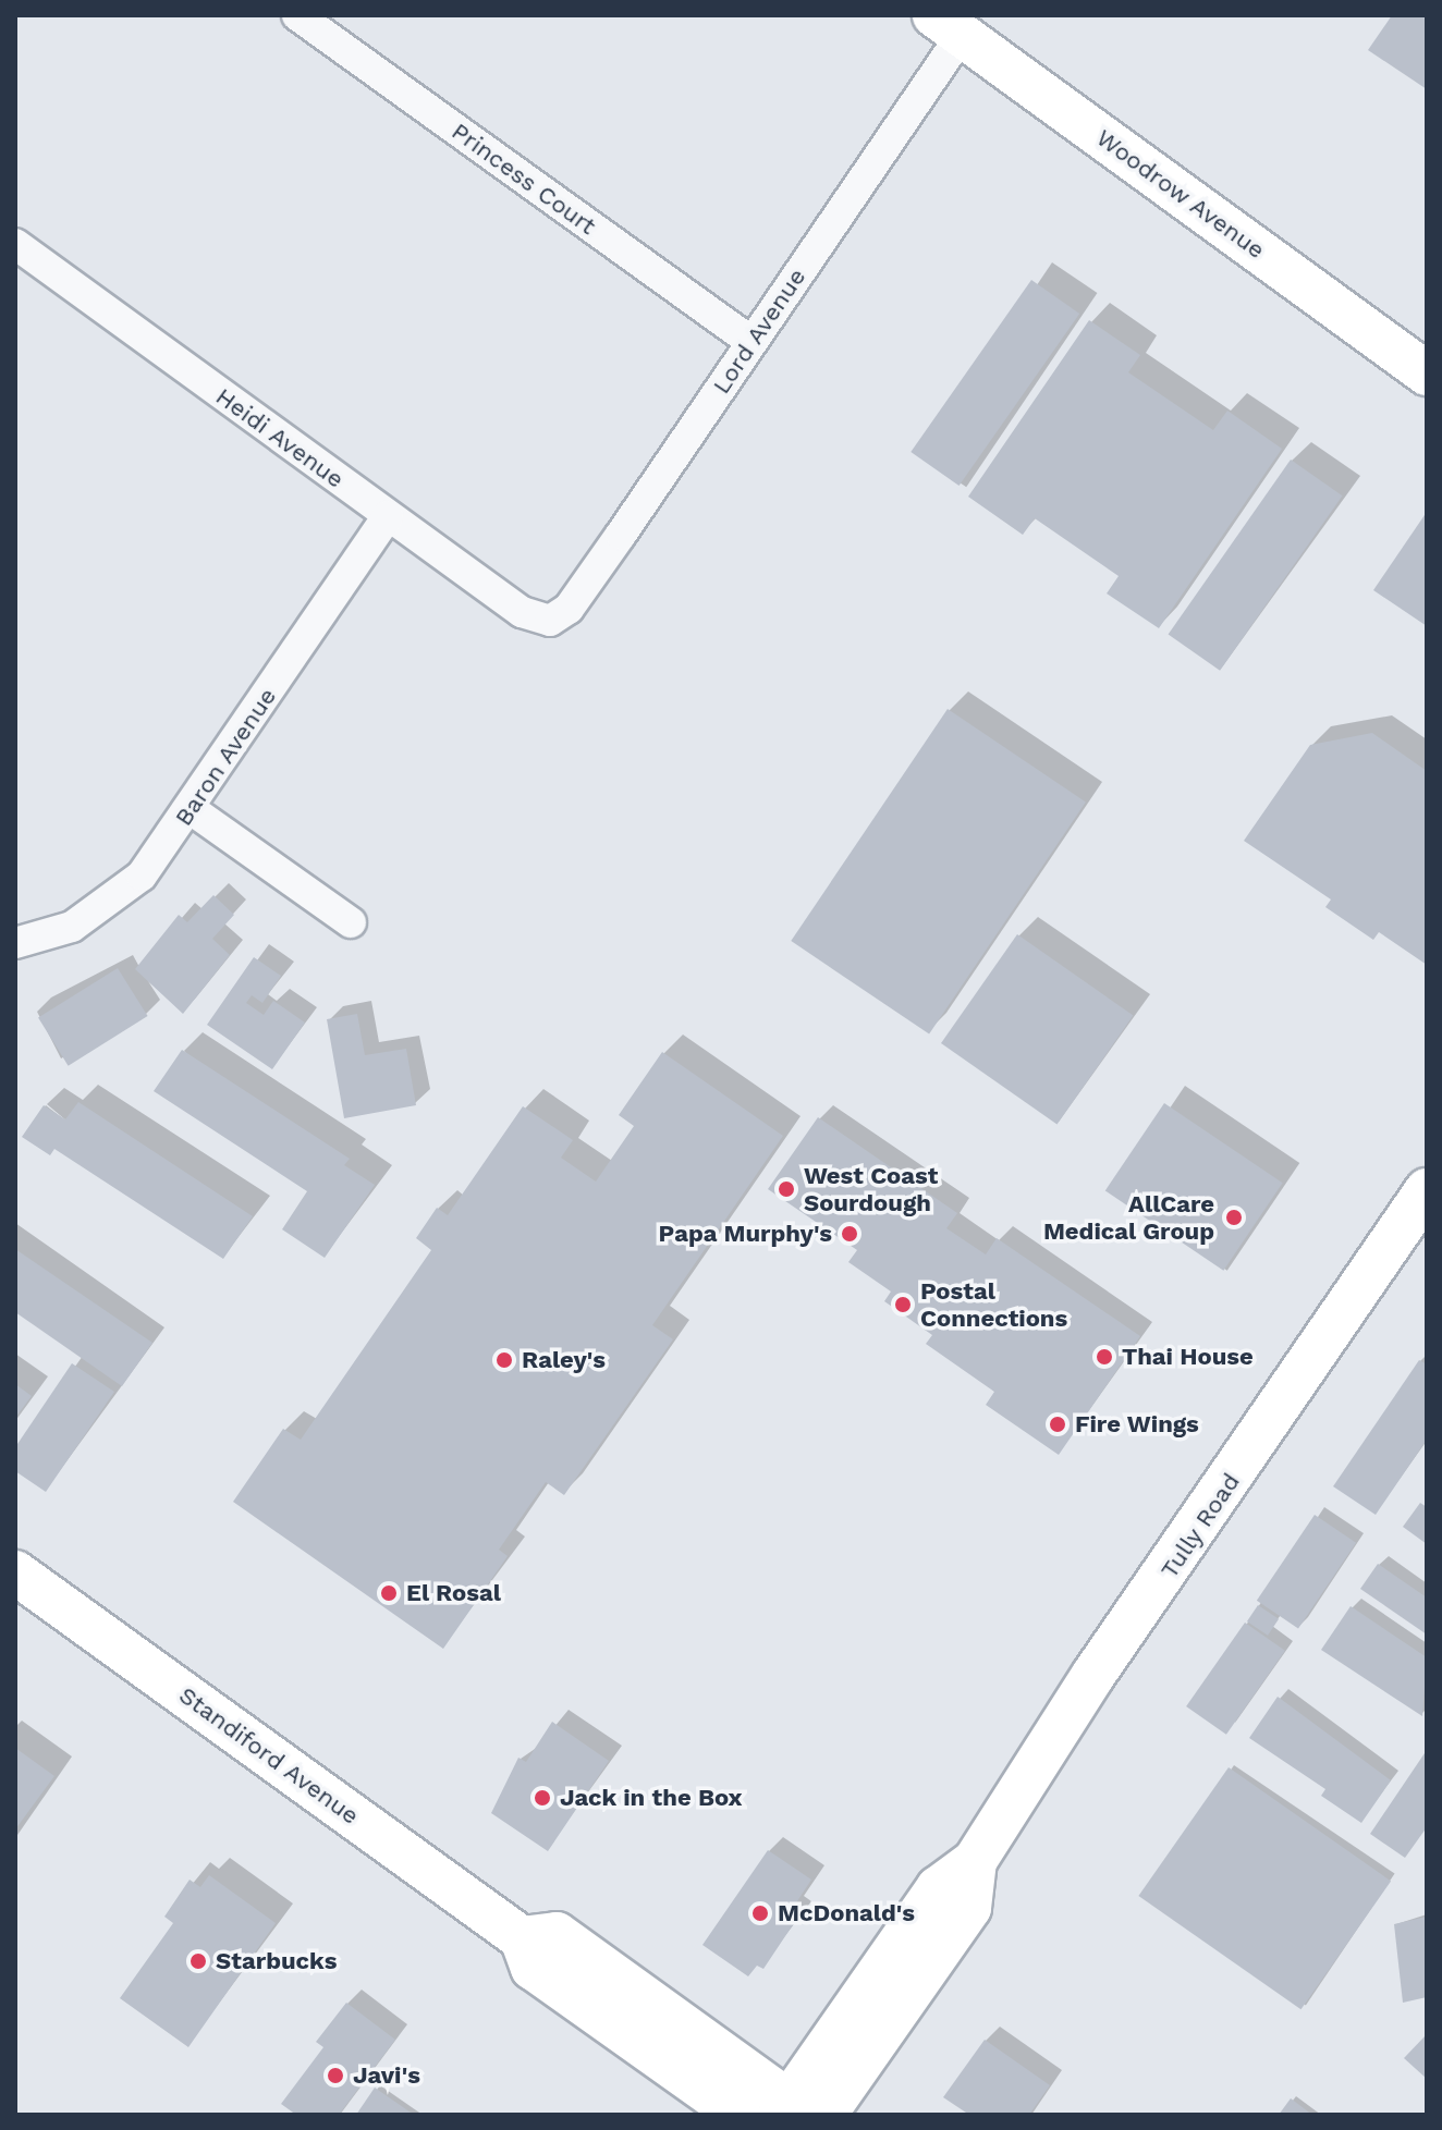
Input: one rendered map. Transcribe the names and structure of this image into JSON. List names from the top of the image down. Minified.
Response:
{"streets":{"main road":["Woodrow Avenue","Tully Road","Standiford Avenue"],"street":["Princess Court","Lord Avenue","Heidi Avenue","Baron Avenue"]},"crossings":[["Princess Court","Lord Avenue"],["Woodrow Avenue","Lord Avenue"],["Lord Avenue","Heidi Avenue"],["Heidi Avenue","Baron Avenue"]],"places":["West Coast Sourdough","AllCare Medical Group","Papa Murphy's","Postal Connections","Thai House","Raley's","Fire Wings","El Rosal","Jack in the Box","McDonald's","Starbucks","Javi's"]}
